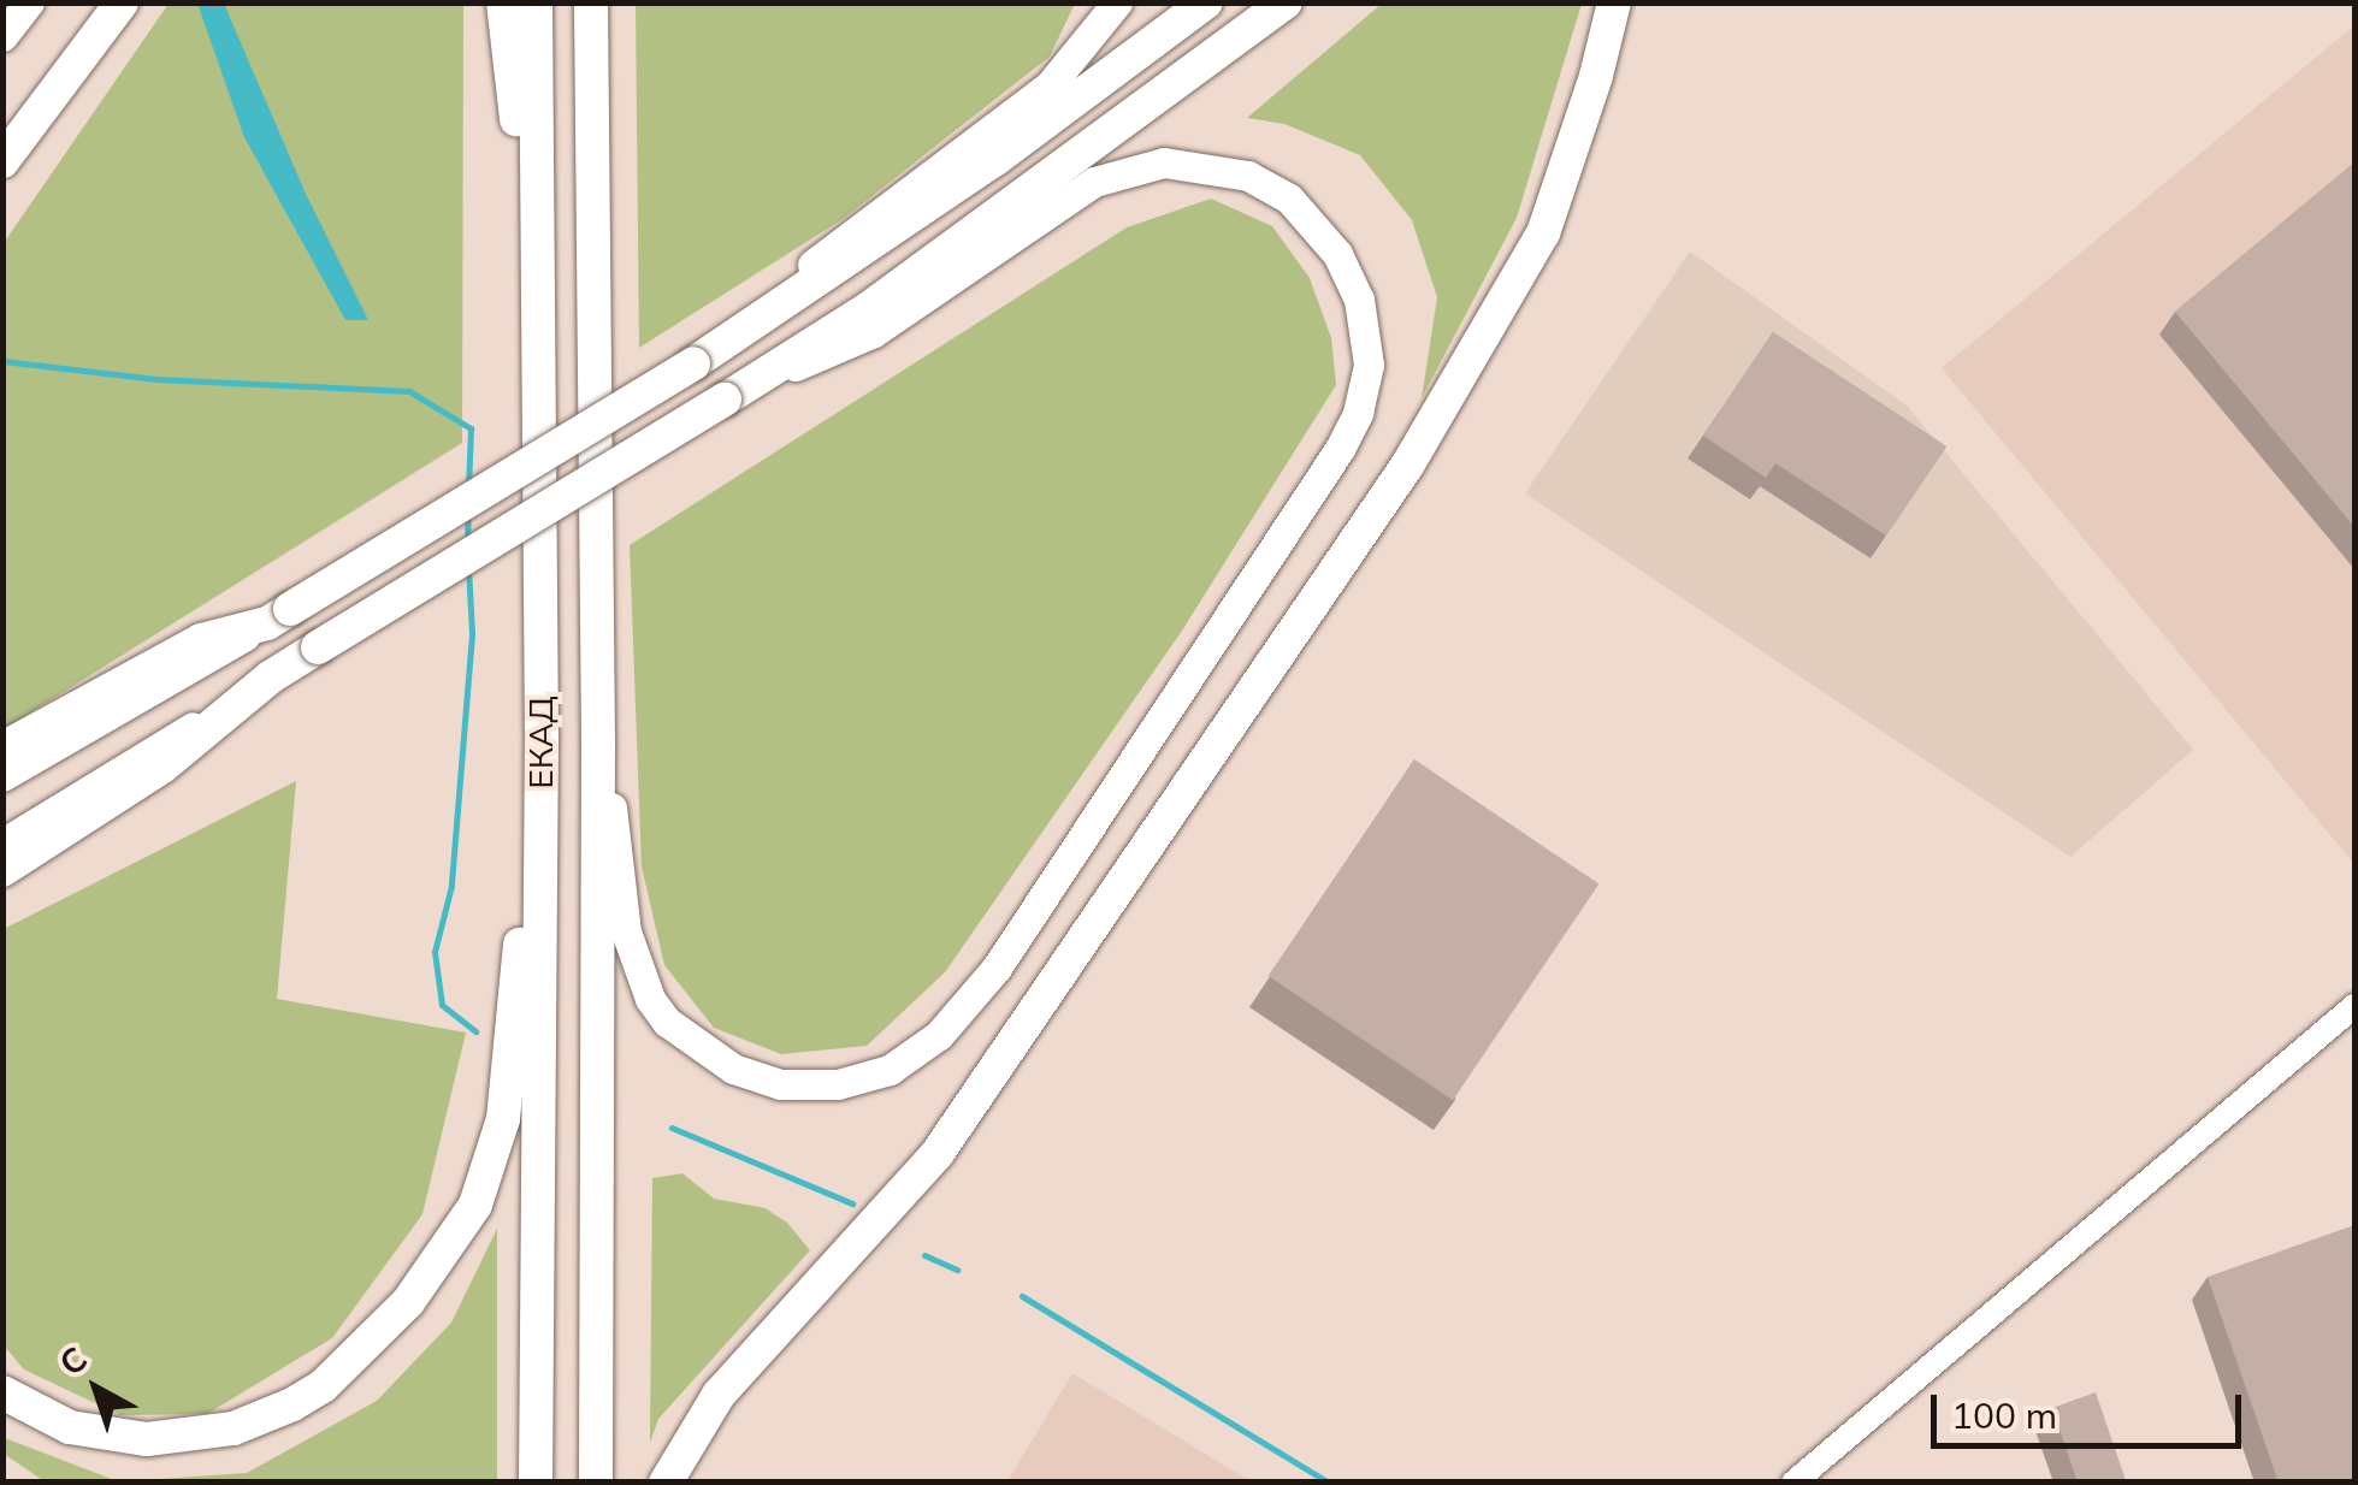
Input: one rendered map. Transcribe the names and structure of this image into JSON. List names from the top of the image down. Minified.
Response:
{"streets":{"highway":["ЕКАД"]},"scale_bar":"100 m","north":"top left"}
